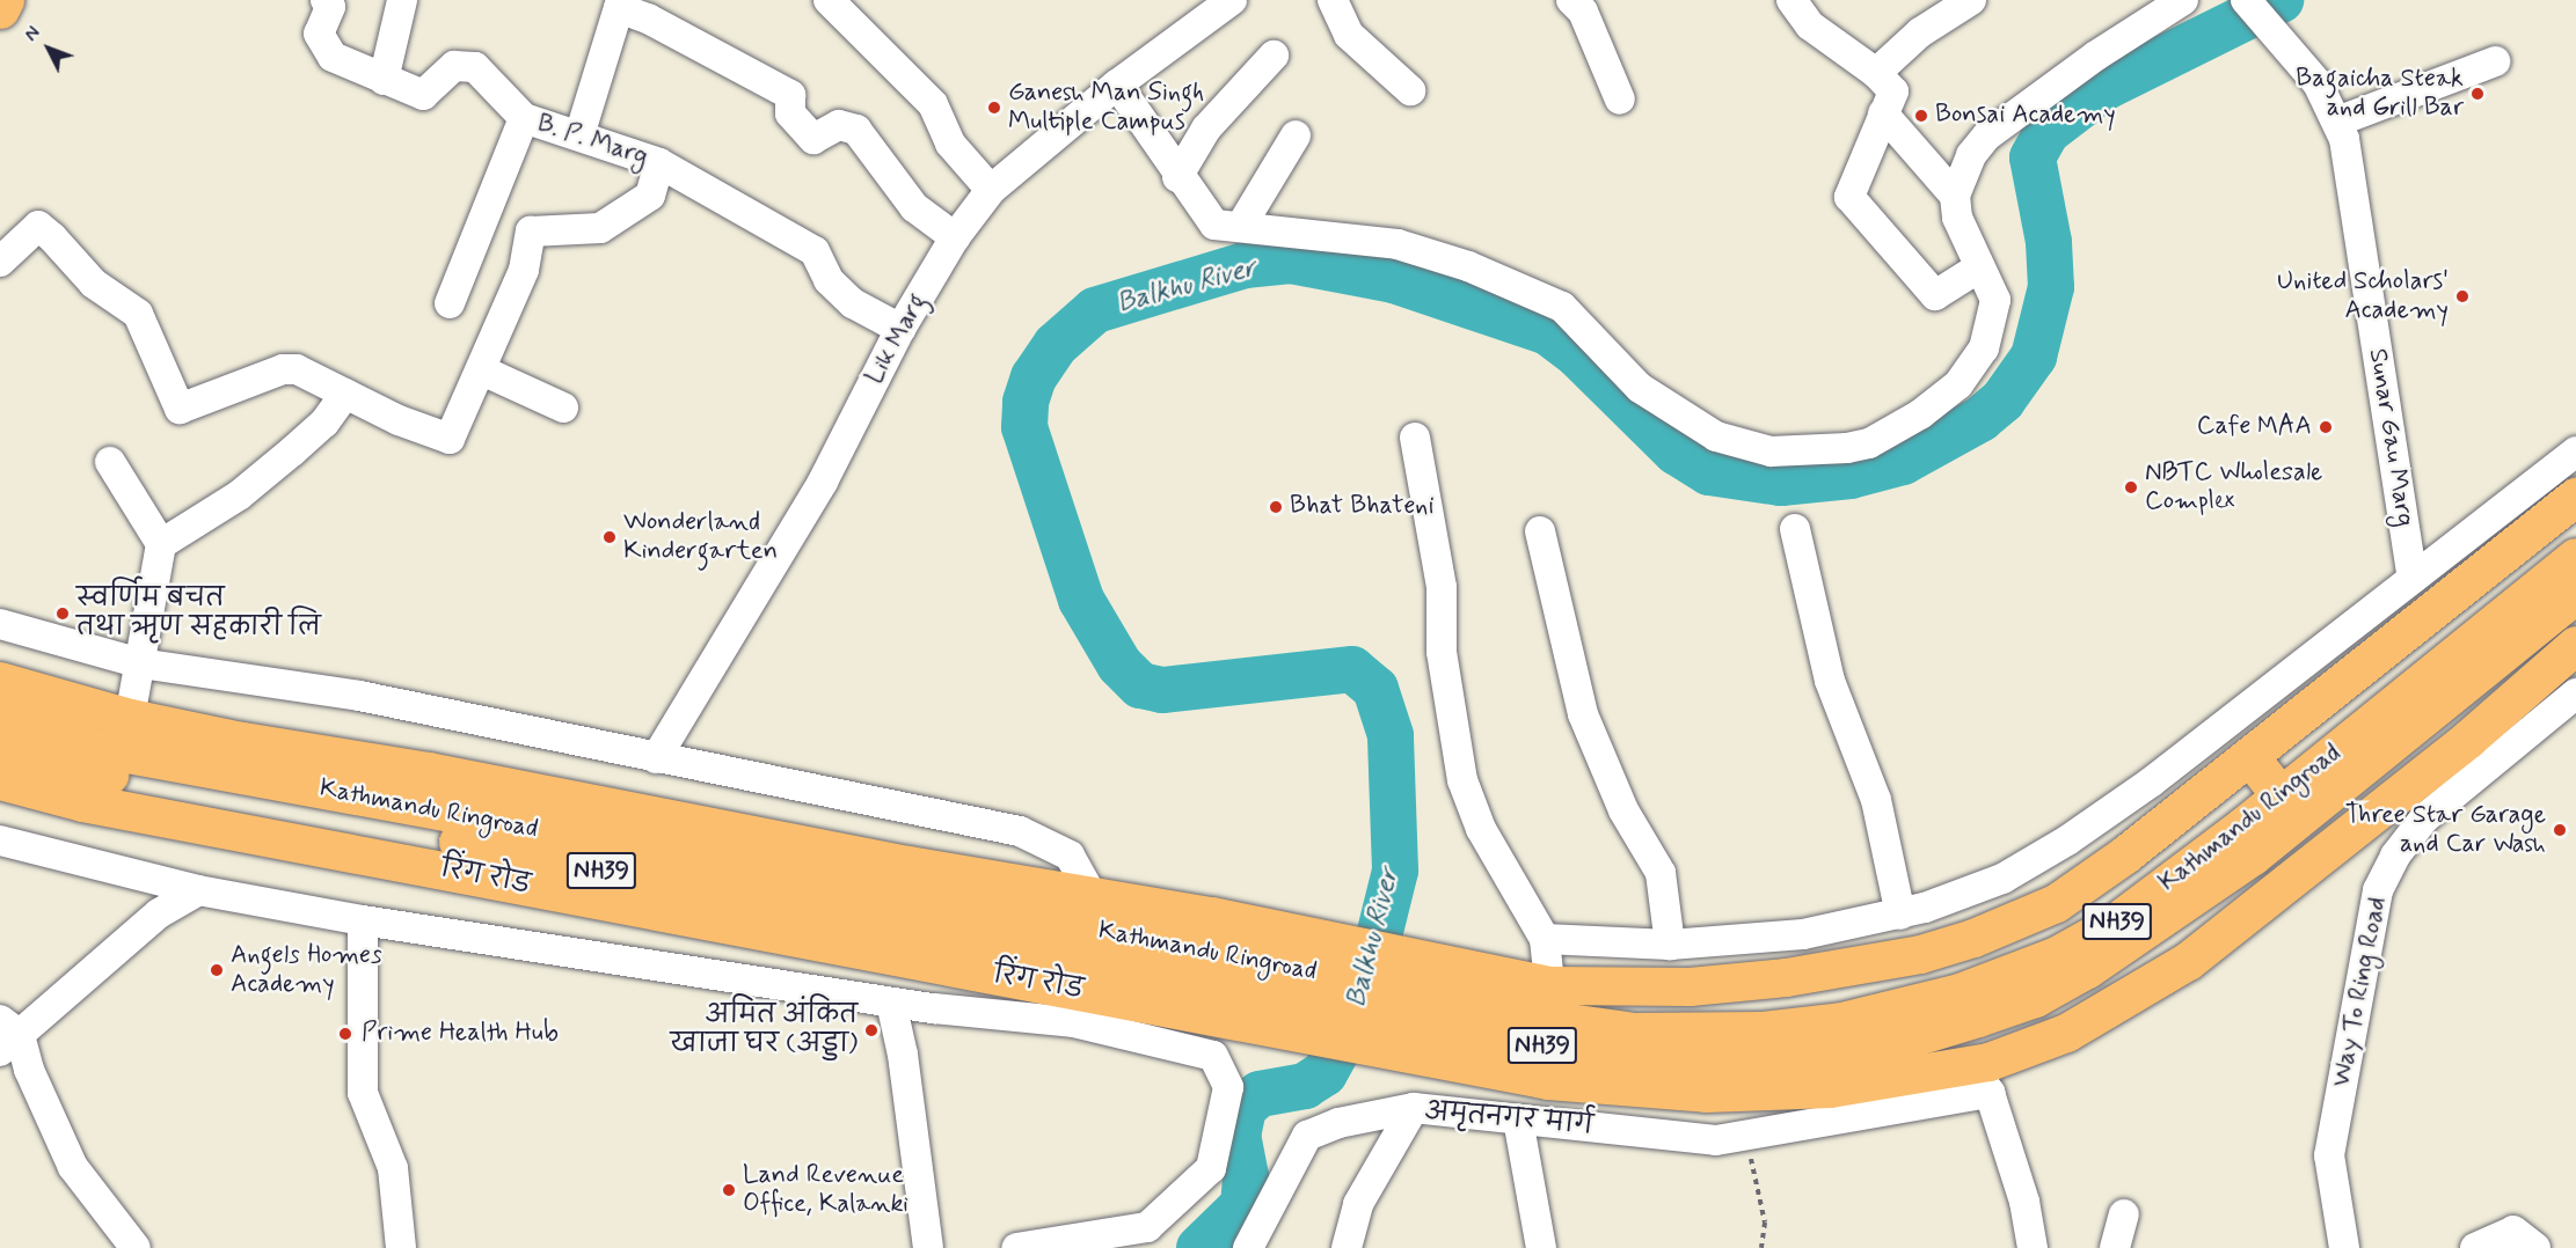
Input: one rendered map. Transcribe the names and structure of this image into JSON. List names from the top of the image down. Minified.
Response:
{"streets":{"main road":["Kathmandu Ringroad","NH39","रिंग रोड"],"street":["B. P. Marg","Lik Marg","Sunar Gau Marg","Way To Ring Road","अमृतनगर मार्ग"]},"crossings":[["B. P. Marg","Lik Marg"],["Kathmandu Ringroad","रिंग रोड"]],"water":["Balkhu River"],"places":["Bagaicha Steak and Grill Bar","Ganesh Man Singh Multiple Campus","Bonsai Academy","United Scholars' Academy","Cafe MAA","NBTC Wholesale Complex","Bhat Bhateni","Wonderland Kindergarten","स्वर्णिम बचत तथा ऋण सहकारी लि","Three Star Garage and Car Wash","Angels Homes Academy","अमित अंकित खाजा घर (अड्डा)","Prime Health Hub","Land Revenue Office, Kalanki"],"north":"top left"}
